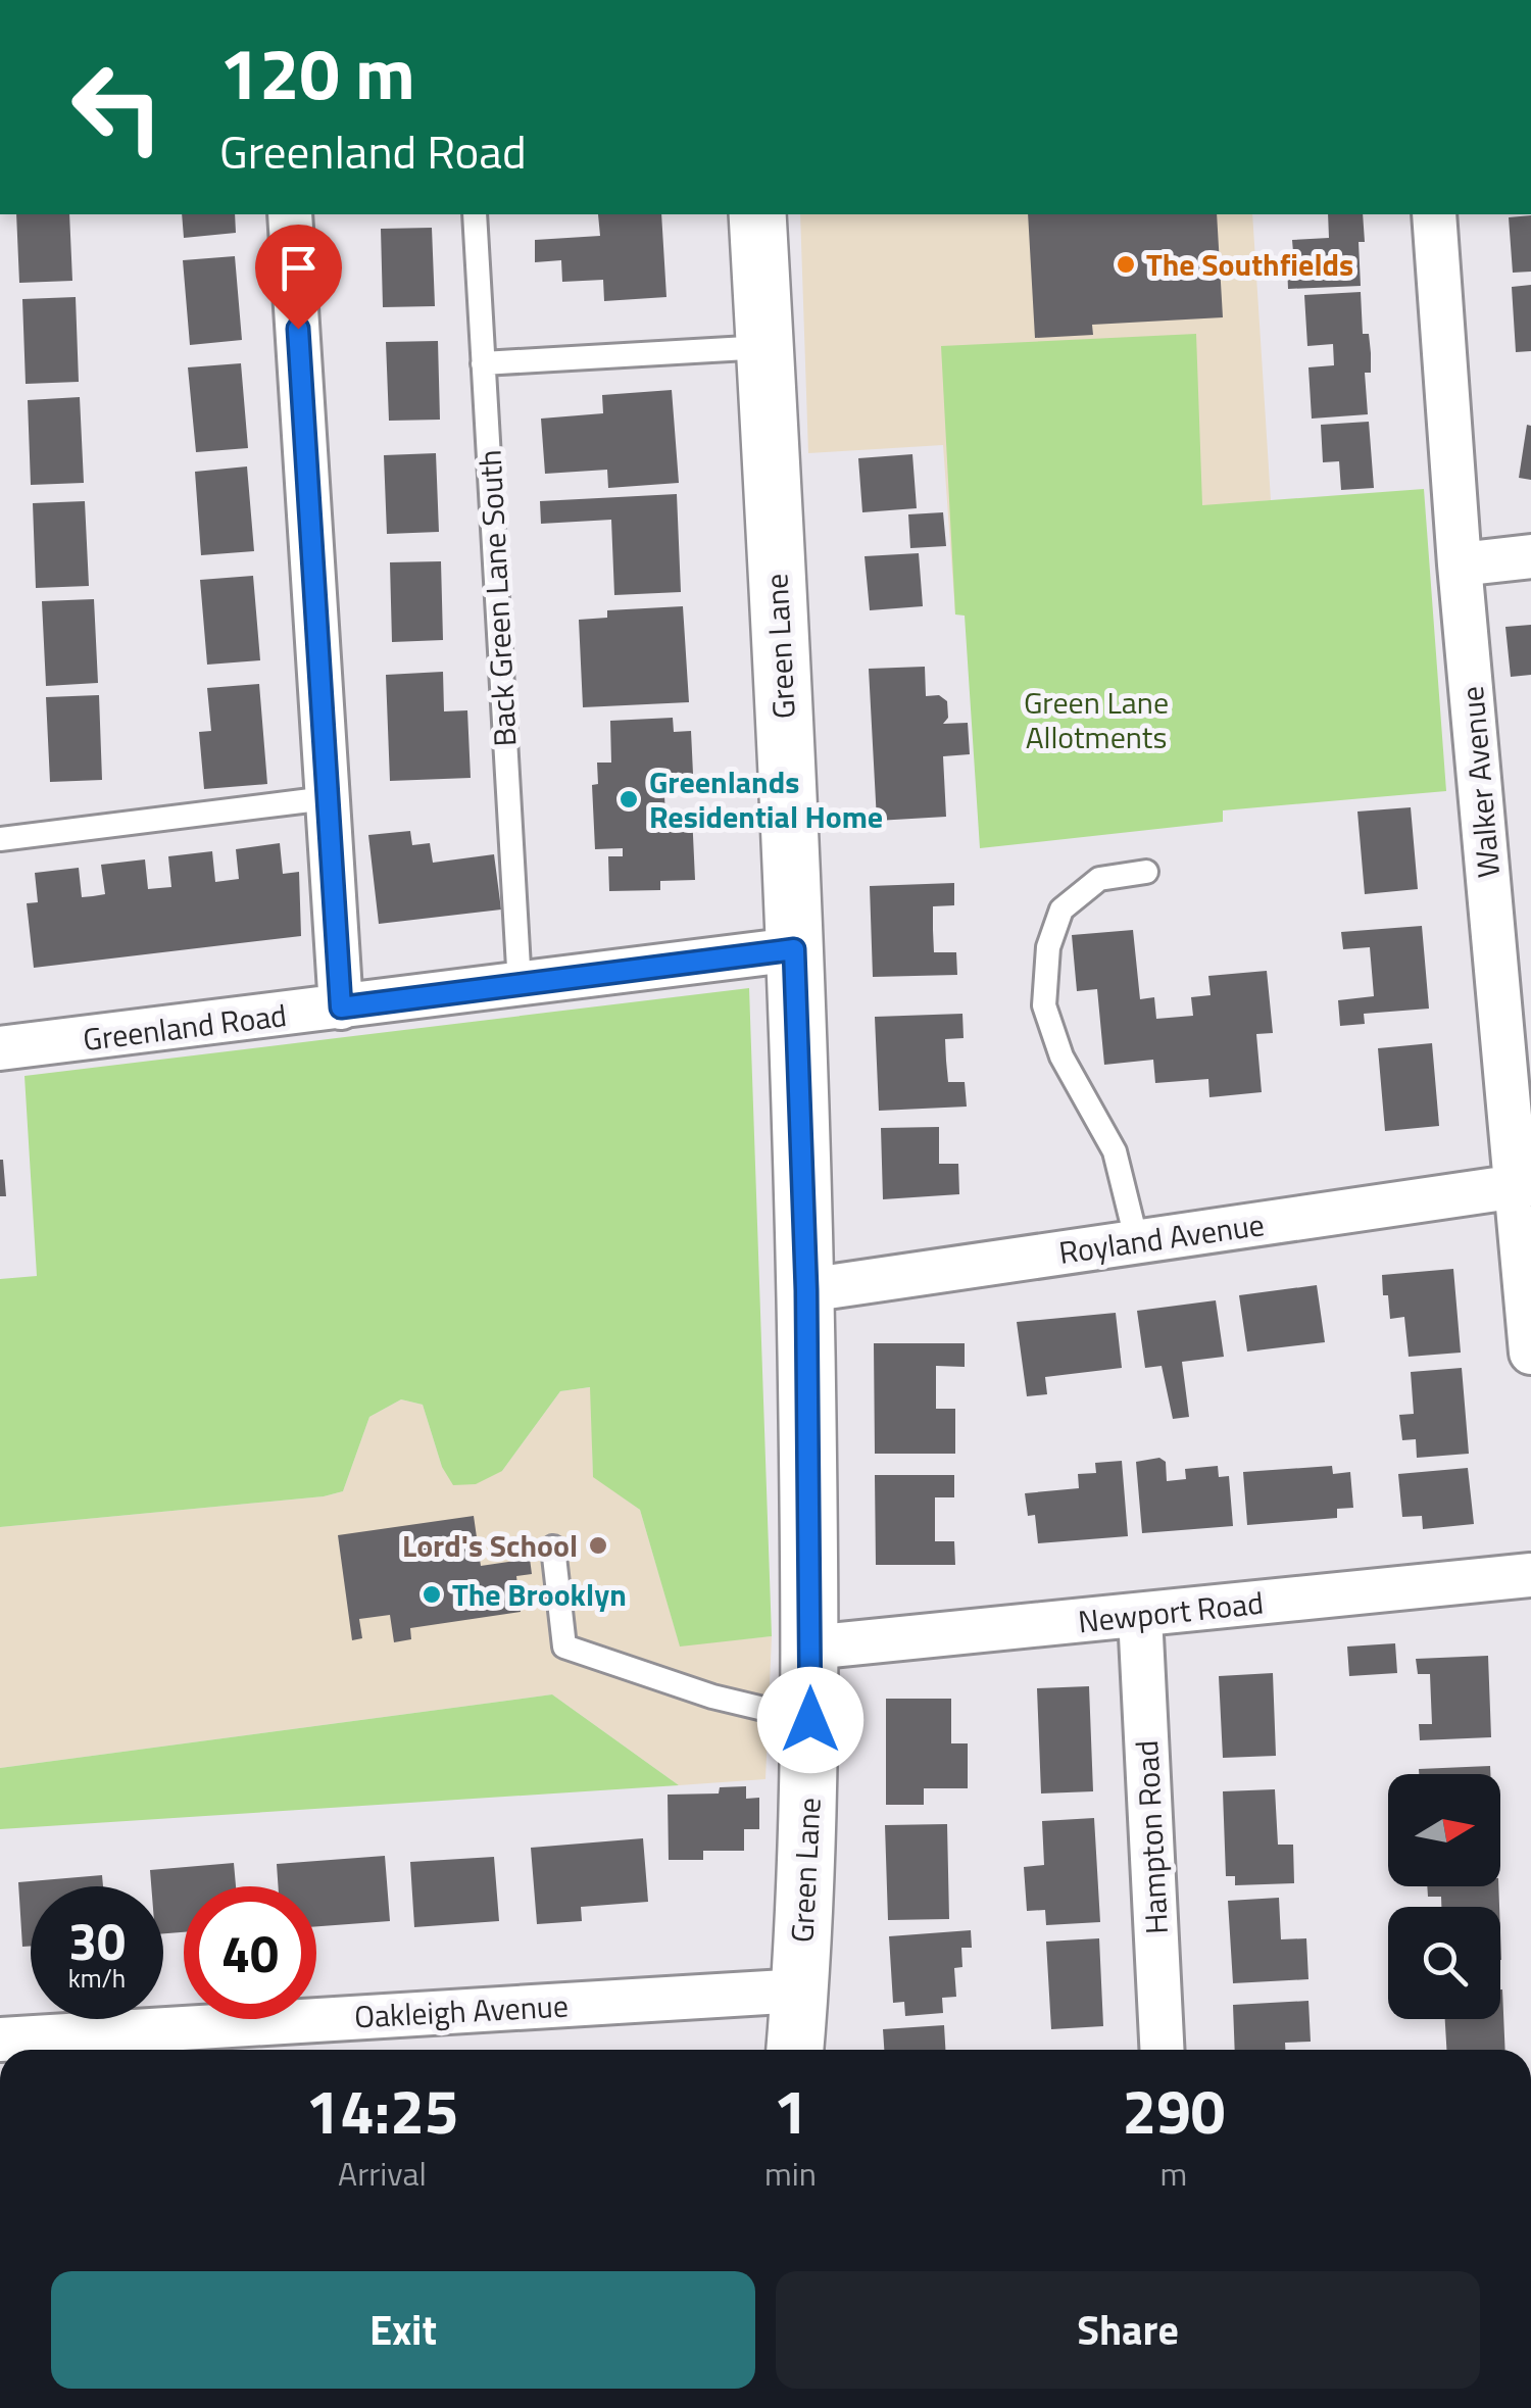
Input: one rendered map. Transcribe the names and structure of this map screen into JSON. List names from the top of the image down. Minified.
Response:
{"streets":{"street":["Green Lane","Walker Avenue","Greenland Road","Royland Avenue","Newport Road","Hampton Road","Oakleigh Avenue"],"lane":["Back Green Lane South"]},"crossings":[["Back Green Lane South","Greenland Road"],["Green Lane","Greenland Road"],["Green Lane","Royland Avenue"],["Green Lane","Newport Road"],["Green Lane","Oakleigh Avenue"],["Walker Avenue","Royland Avenue"],["Newport Road","Hampton Road"]],"parks":["Green Lane Allotments"],"places":["The Southfields","Greenlands Residential Home","Lord's School","The Brooklyn"],"north":"right","page":{"turn":["120 m","Greenland Road"],"speed":"30 km/h","limit":"40","eta":["14:25","Arrival","1","min","290","m"],"buttons":["Exit","Share"]}}
